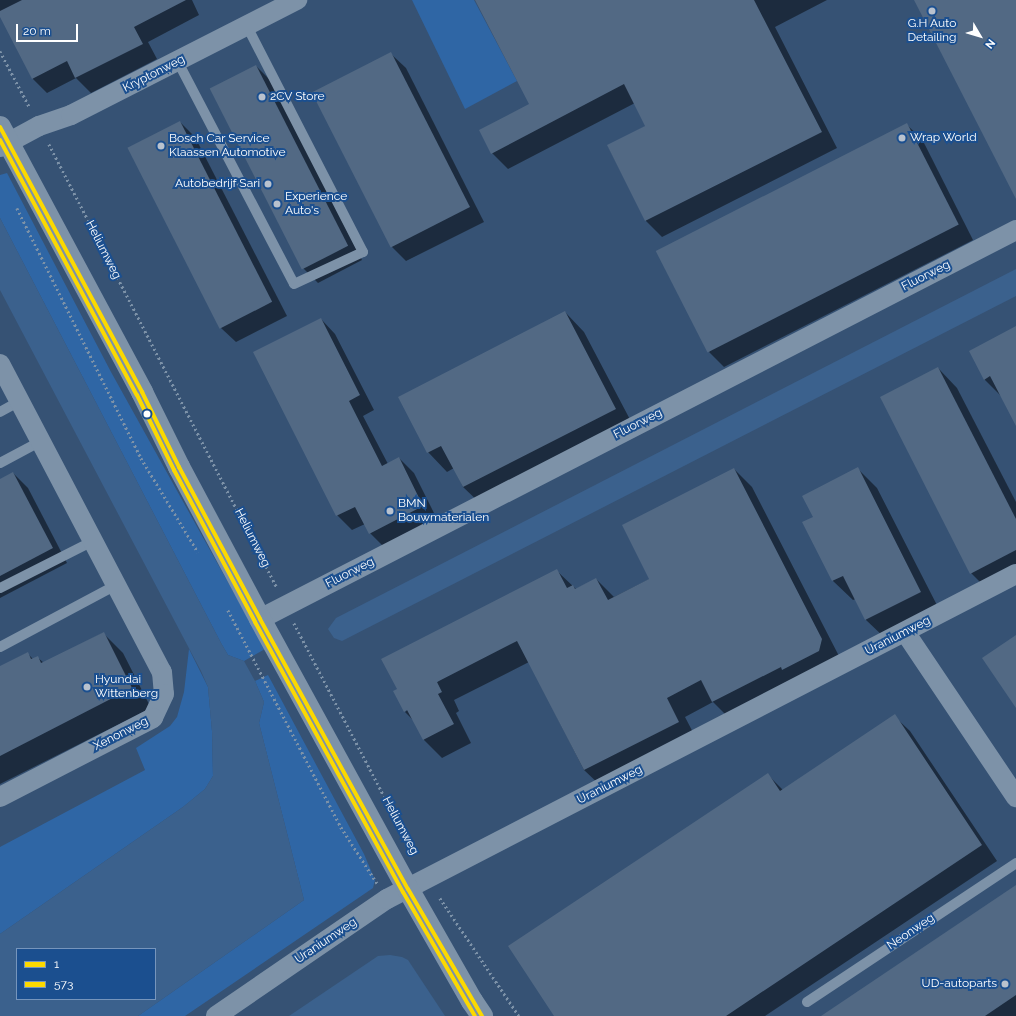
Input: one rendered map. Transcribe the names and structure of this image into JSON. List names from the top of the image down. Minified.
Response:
{"streets":{"street":["Kryptonweg","Heliumweg","Fluorweg","Uraniumweg","Xenonweg"],"lane":["Neonweg"]},"crossings":[["Kryptonweg","Heliumweg"],["Heliumweg","Fluorweg"],["Heliumweg","Uraniumweg"]],"places":["G.H Auto Detailing","2CV Store","Wrap World","Bosch Car Service Klaassen Automotive","Autobedrijf Sari","Experience Auto's","BMN Bouwmaterialen","Hyundai Wittenberg","UD-autoparts"],"lines":["transit line 1","transit line 573"],"legend":["1","573"],"scale_bar":"20 m","north":"bottom right"}
